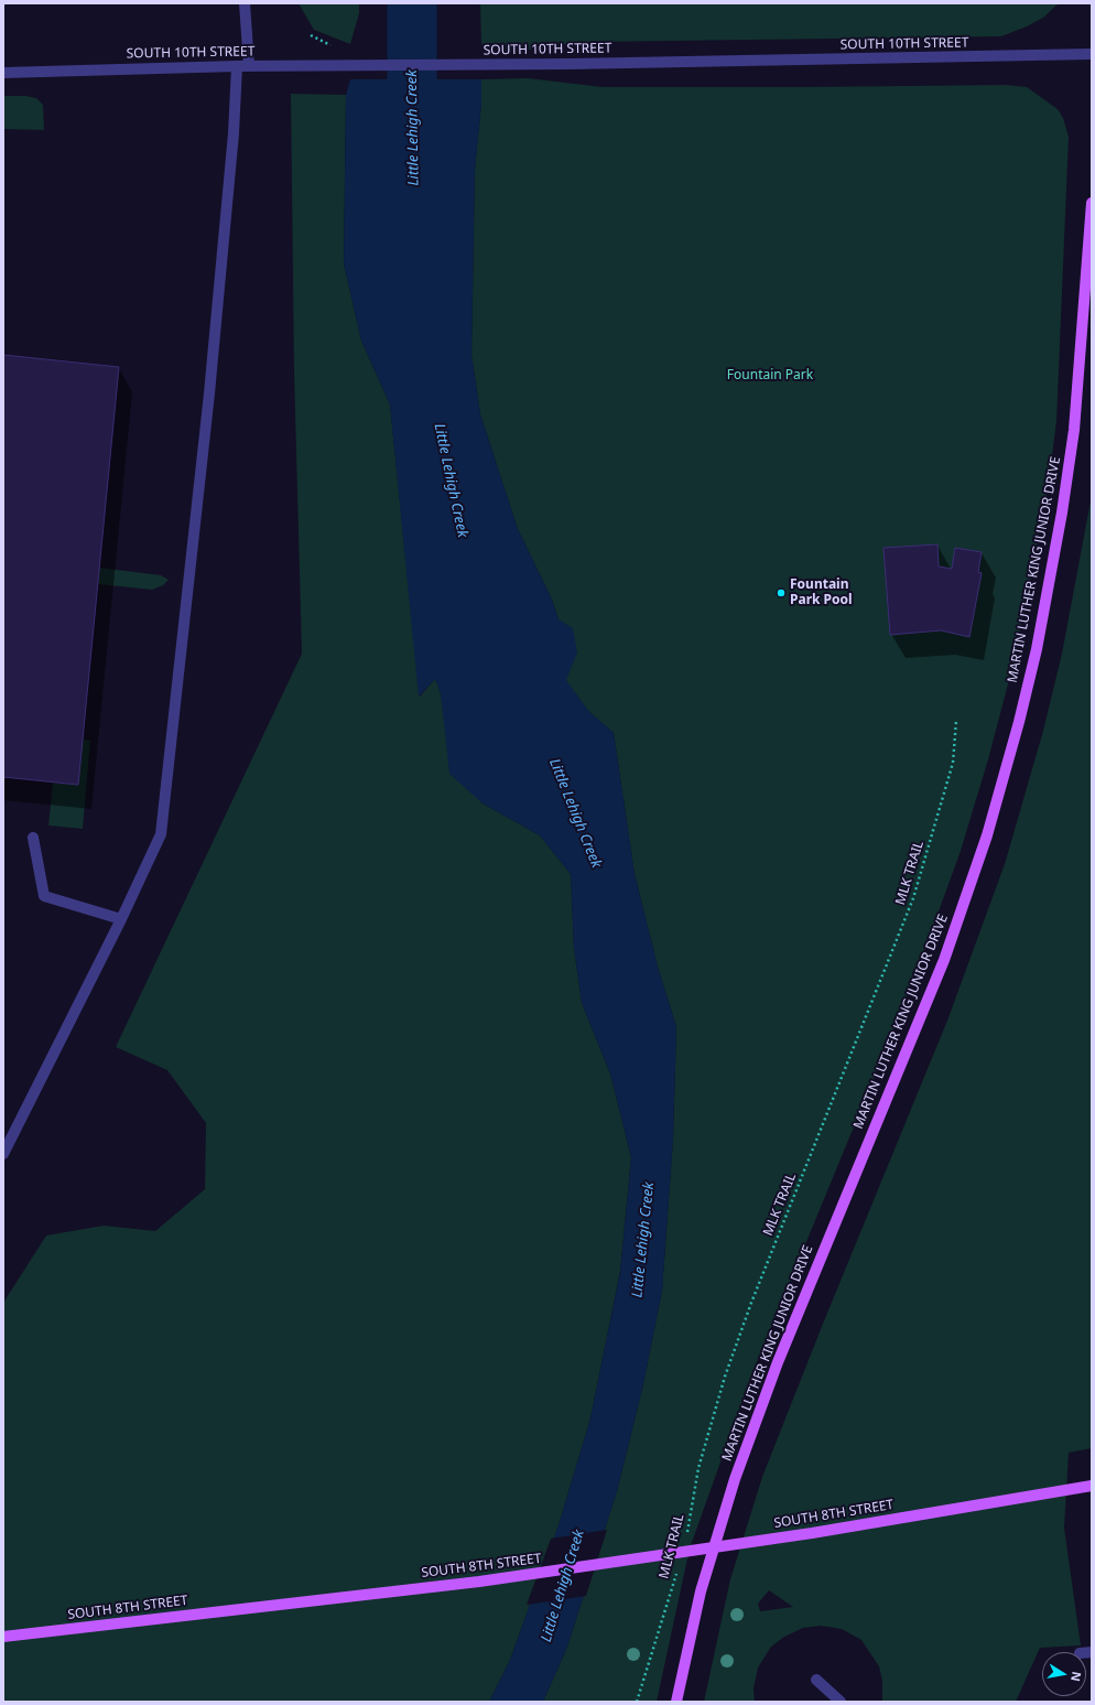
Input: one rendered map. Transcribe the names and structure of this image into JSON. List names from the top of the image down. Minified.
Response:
{"streets":{"main road":["MARTIN LUTHER KING JUNIOR DRIVE","SOUTH 8TH STREET"],"street":["SOUTH 10TH STREET"],"path":["MLK TRAIL"]},"water":["Little Lehigh Creek"],"parks":["Fountain Park"],"places":["Fountain Park Pool"],"north":"right"}
